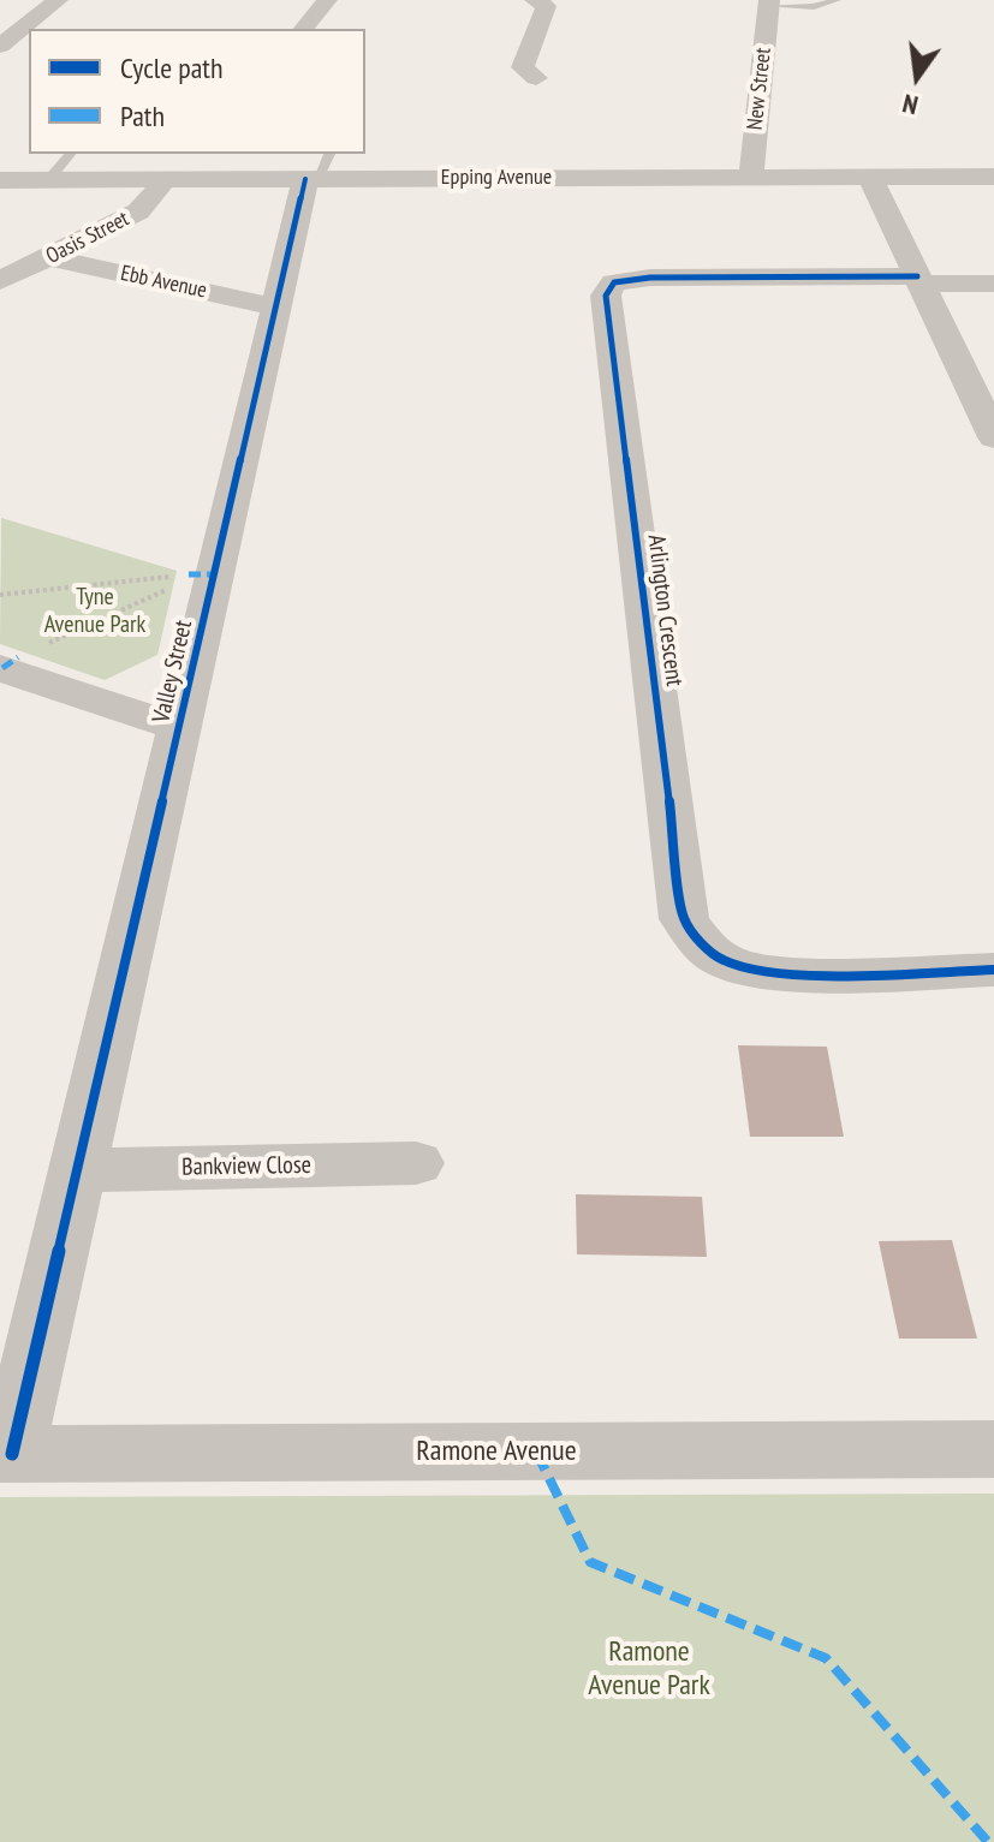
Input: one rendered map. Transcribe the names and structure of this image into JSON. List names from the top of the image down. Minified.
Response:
{"streets":{"street":["New Street","Epping Avenue","Oasis Street","Ebb Avenue","Arlington Crescent","Valley Street","Bankview Close","Ramone Avenue"]},"crossings":[["New Street","Epping Avenue"],["Epping Avenue","Oasis Street"],["Epping Avenue","Valley Street"],["Oasis Street","Ebb Avenue"],["Ebb Avenue","Valley Street"],["Valley Street","Bankview Close"],["Valley Street","Ramone Avenue"]],"parks":["Tyne Avenue Park","Ramone Avenue Park"],"legend":["Cycle path","Path"],"north":"bottom"}
